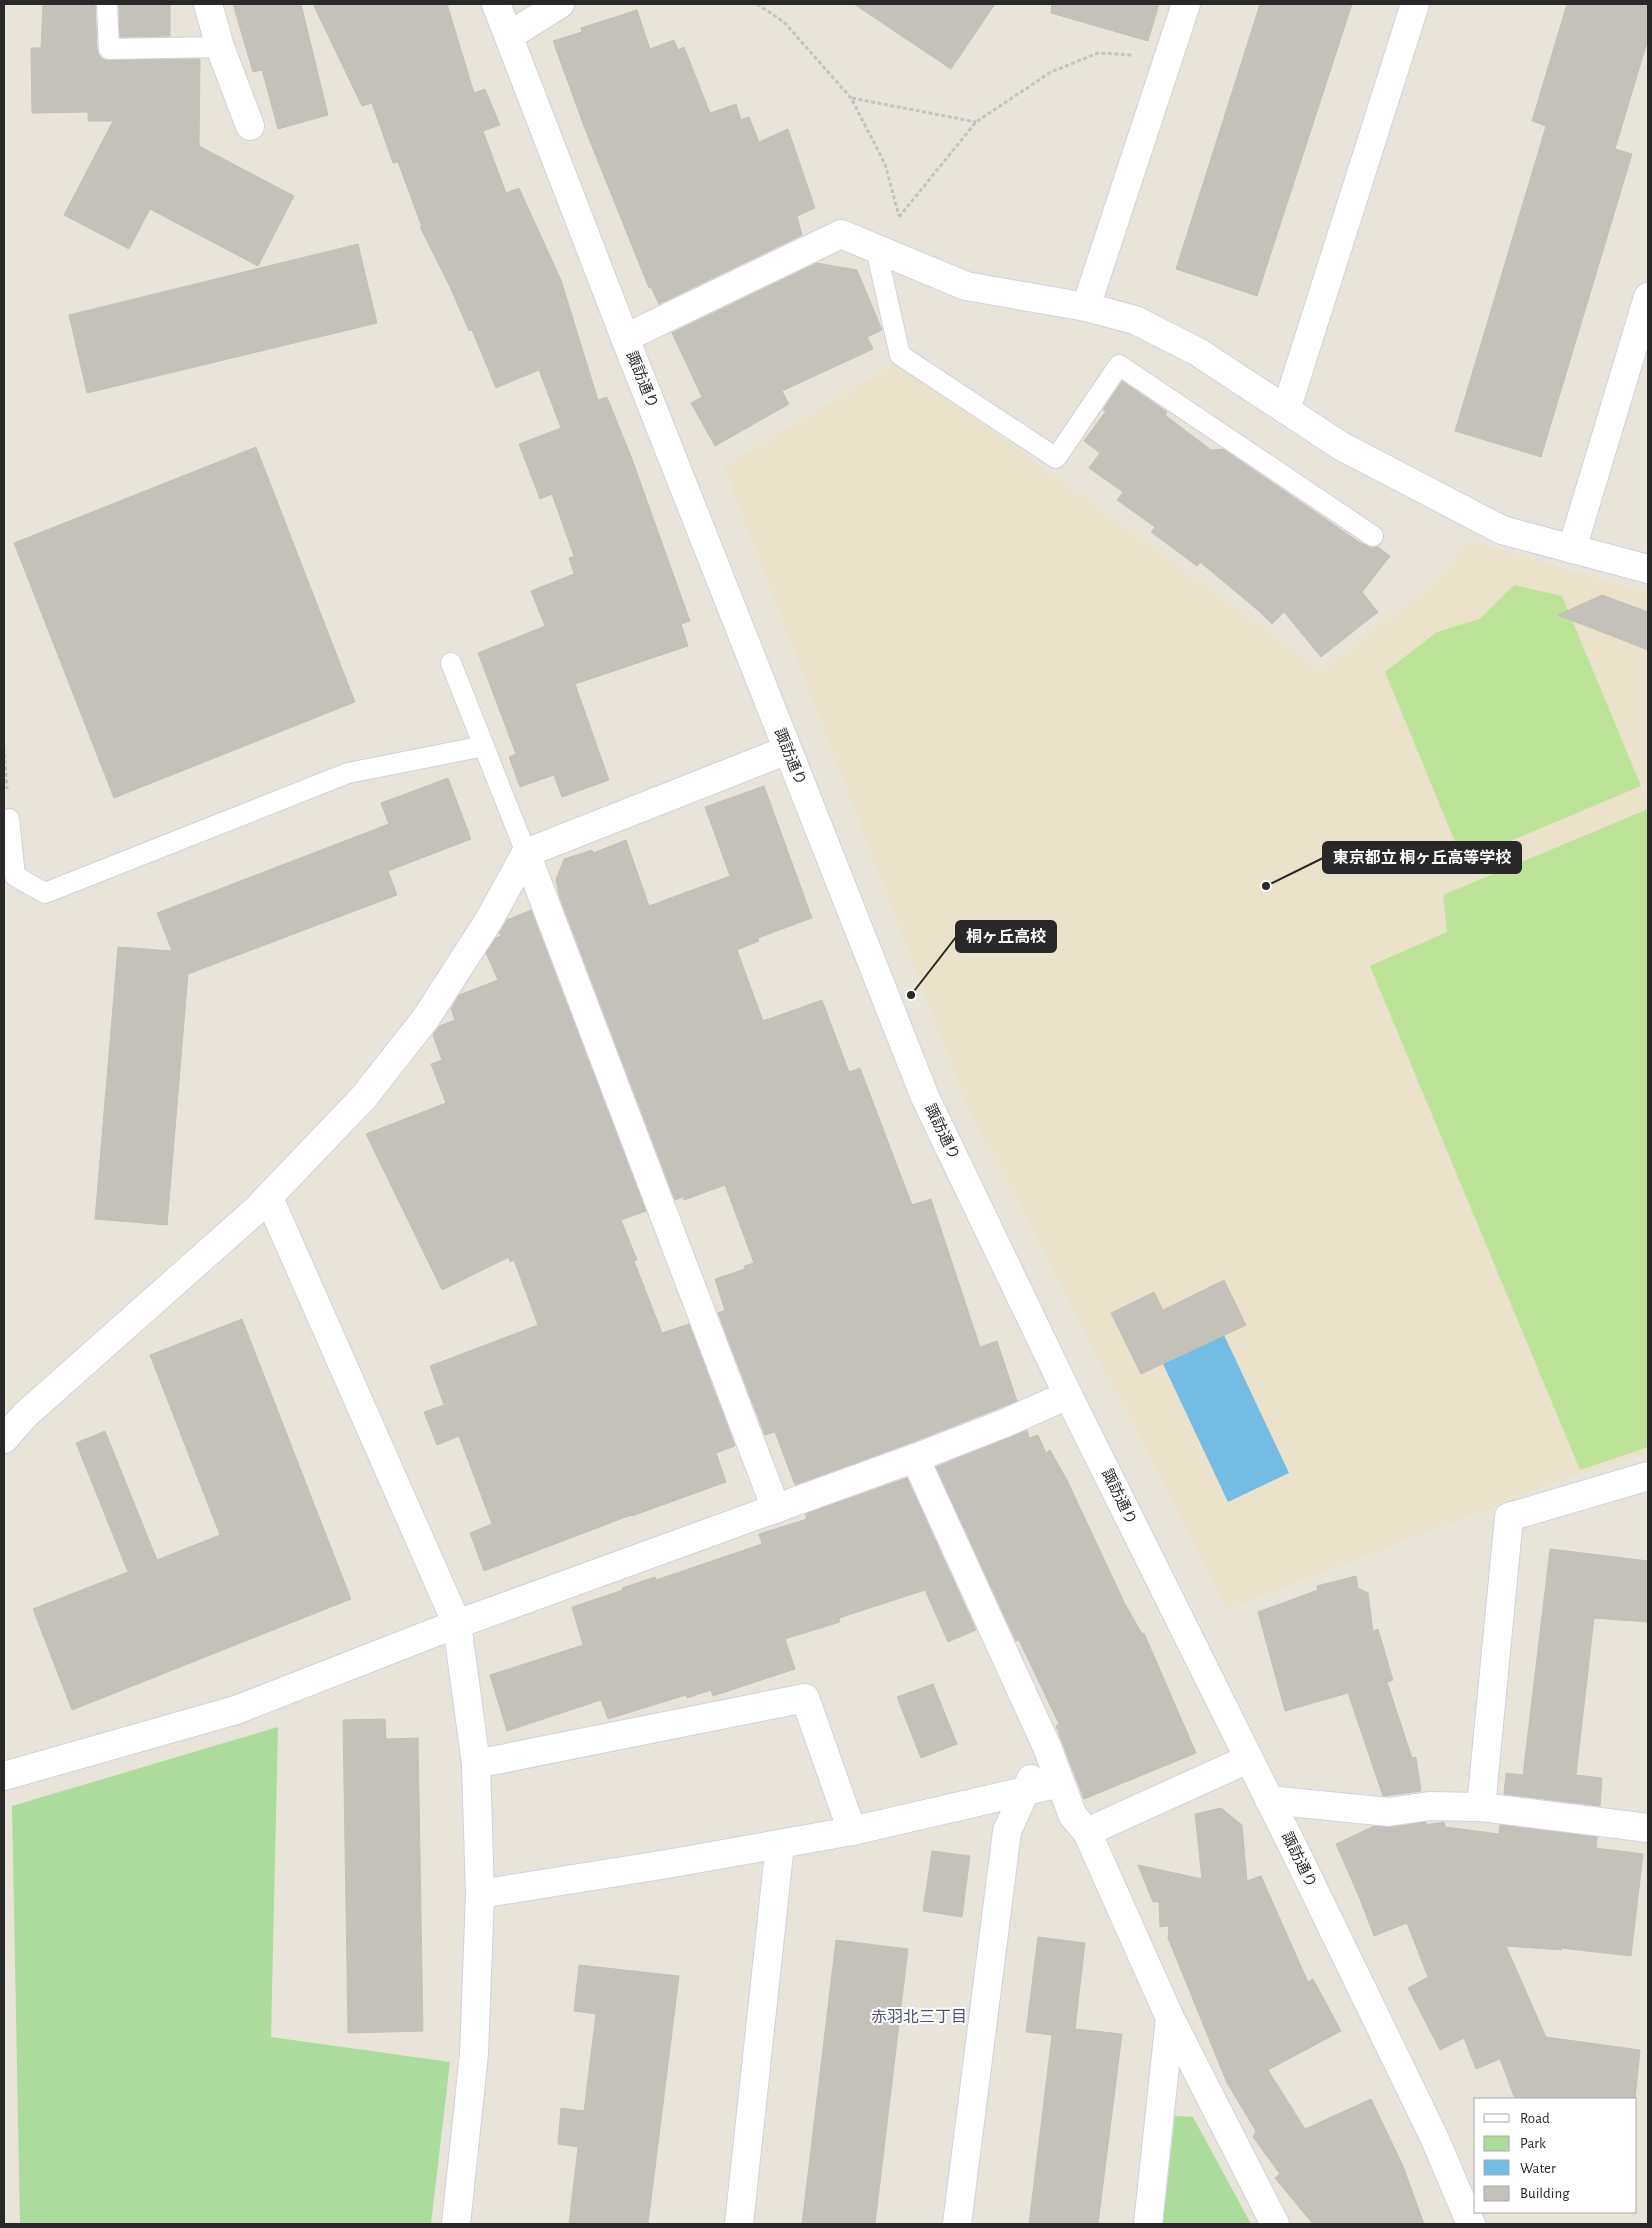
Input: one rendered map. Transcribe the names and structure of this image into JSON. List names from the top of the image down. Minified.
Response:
{"streets":{"street":["諏訪通り"]},"districts":["赤羽北三丁目"],"places":["東京都立 桐ヶ丘高等学校","桐ヶ丘高校"],"legend":["Road","Park","Water","Building"]}
